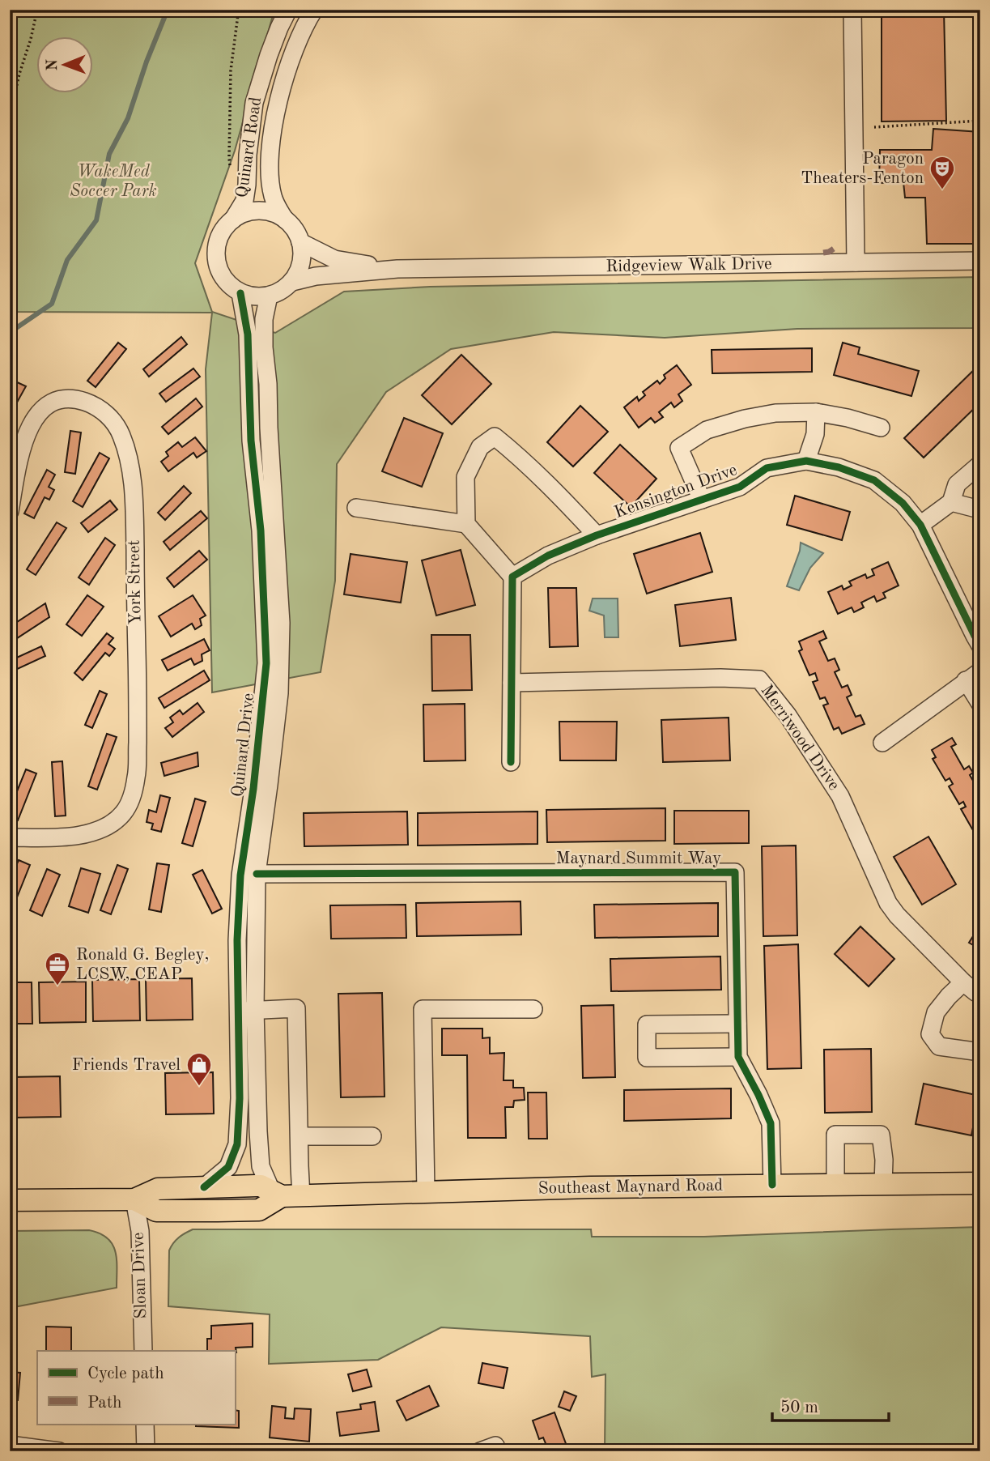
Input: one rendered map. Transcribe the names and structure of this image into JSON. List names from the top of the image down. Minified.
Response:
{"streets":{"main road":["Southeast Maynard Road"],"street":["Quinard Road","Ridgeview Walk Drive","Kensington Drive","York Street","Merriwood Drive","Quinard Drive","Maynard Summit Way","Sloan Drive"]},"crossings":[["Quinard Road","Ridgeview Walk Drive"],["Quinard Road","Quinard Drive"],["Ridgeview Walk Drive","Quinard Drive"],["Quinard Drive","Maynard Summit Way"],["Quinard Drive","Southeast Maynard Road"],["Maynard Summit Way","Southeast Maynard Road"],["Southeast Maynard Road","Sloan Drive"]],"parks":["WakeMed Soccer Park"],"places":{"theatre":["Paragon Theaters-Fenton"],"office":["Ronald G. Begley, LCSW, CEAP"],"shop":["Friends Travel"]},"legend":["Cycle path","Path"],"scale_bar":"50 m","north":"left"}
